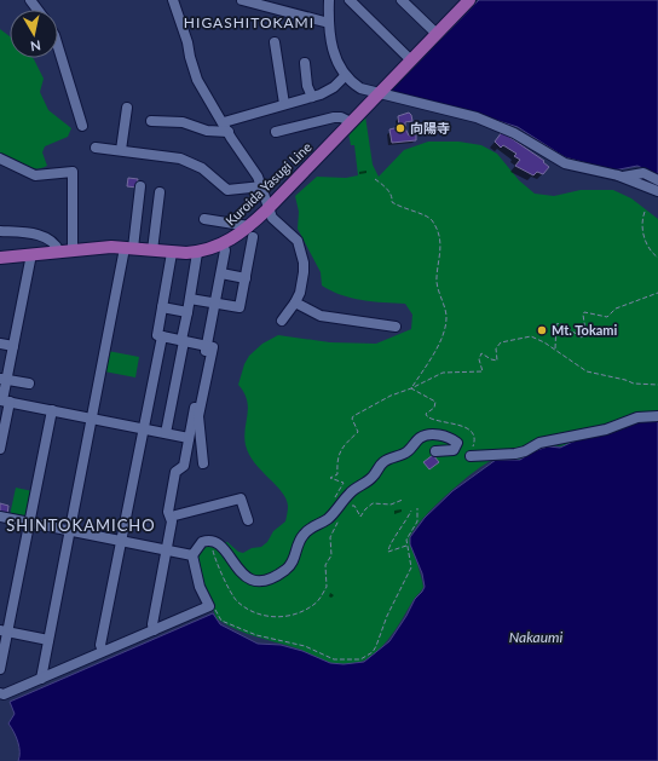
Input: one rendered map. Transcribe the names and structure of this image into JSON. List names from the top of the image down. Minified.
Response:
{"streets":{"main road":["Kuroida Yasugi Line"]},"districts":["HIGASHITOKAMI","SHINTOKAMICHO"],"water":["Nakaumi"],"places":["向陽寺","Mt. Tokami"],"north":"bottom"}
